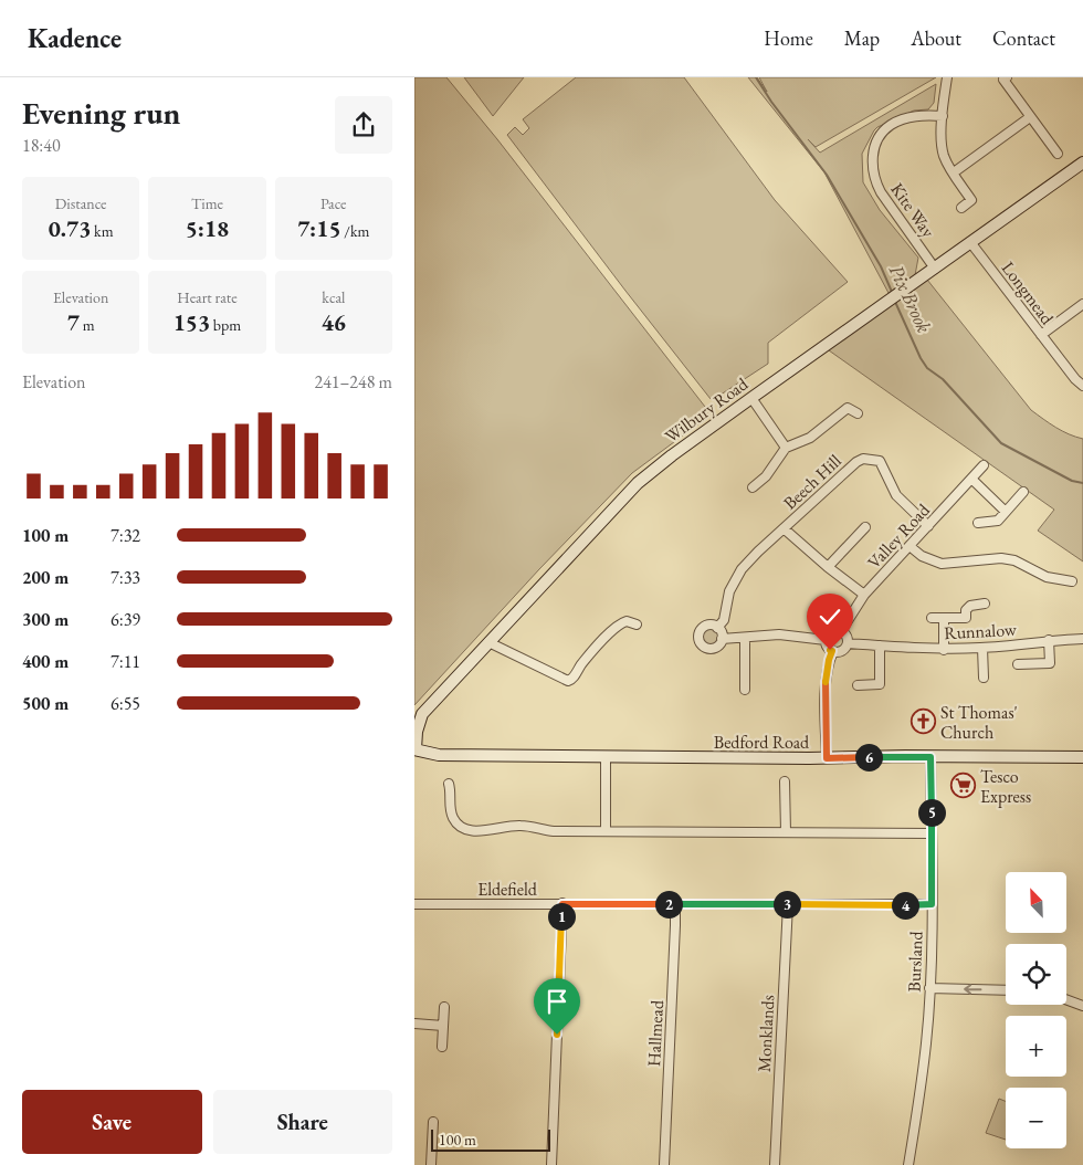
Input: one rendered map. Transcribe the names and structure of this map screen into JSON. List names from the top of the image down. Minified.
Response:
{"streets":{"street":["Kite Way","Longmead","Wilbury Road","Beech Hill","Valley Road","Runnalow","Bedford Road","Eldefield","Bursland","Hallmead","Monklands"]},"crossings":[["Kite Way","Wilbury Road"],["Longmead","Wilbury Road"],["Wilbury Road","Bedford Road"],["Beech Hill","Valley Road"],["Valley Road","Runnalow"],["Bedford Road","Bursland"],["Eldefield","Bursland"],["Eldefield","Hallmead"],["Eldefield","Monklands"]],"water":["Pix Brook"],"places":{"church":["St Thomas' Church"],"supermarket":["Tesco Express"]},"scale_bar":"100 m","north":"top left","page":{"header":"Kadence","nav":["Home","Map","About","Contact"],"heading":["Evening run","18:40"],"stats":[["Distance","0.73 km"],["Time","5:18"],["Pace","7:15 /km"],["Elevation","7 m"],["Heart rate","153 bpm"],["kcal","46"]],"chart":["Elevation","241–248 m"],"list":[{"name":"100 m","note":"7:32"},{"name":"200 m","note":"7:33"},{"name":"300 m","note":"6:39"},{"name":"400 m","note":"7:11"},{"name":"500 m","note":"6:55"}],"pins":["6","5","2","3","4","1"],"map_buttons":["+","−"],"buttons":["Save","Share"],"scale":"100 m"}}
